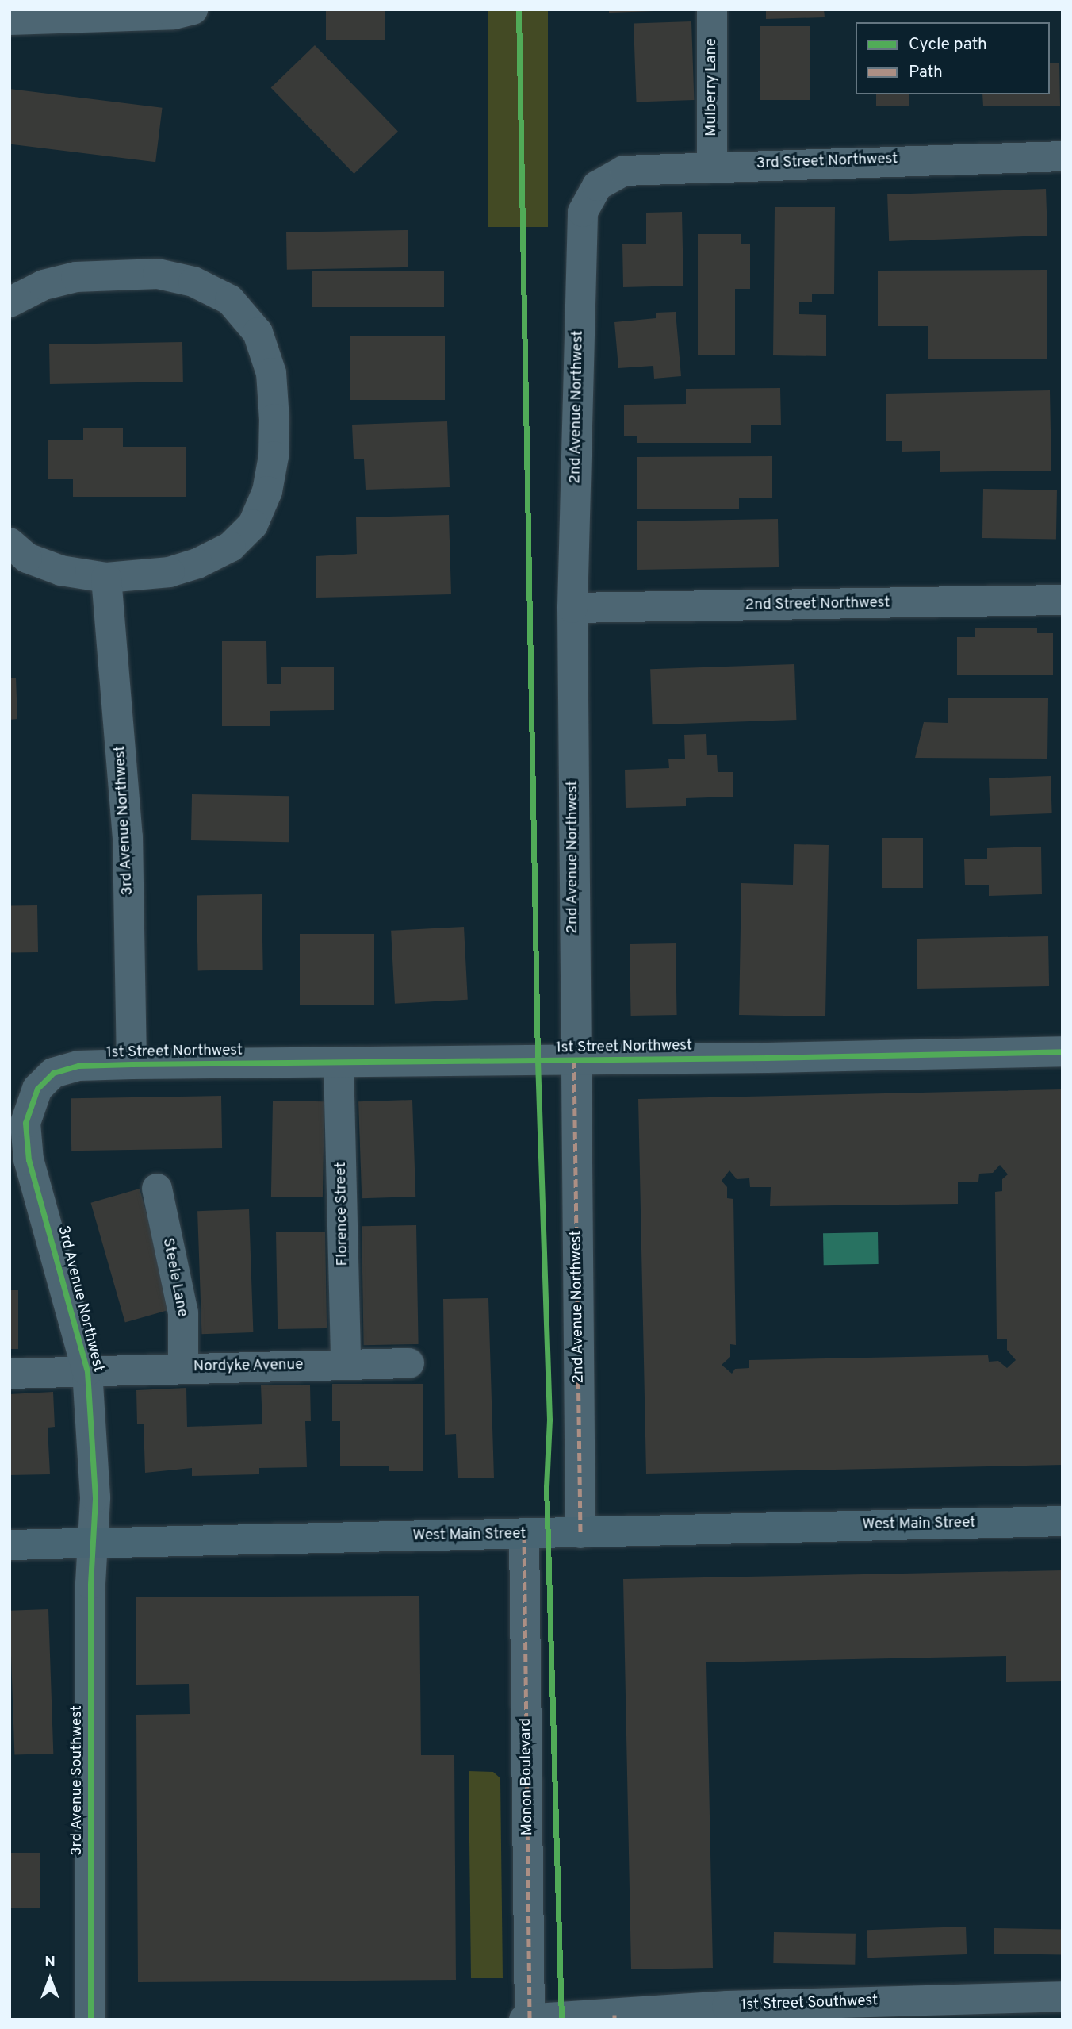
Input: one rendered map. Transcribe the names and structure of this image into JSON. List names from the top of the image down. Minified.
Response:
{"streets":{"main road":["West Main Street"],"street":["Mulberry Lane","3rd Street Northwest","2nd Avenue Northwest","2nd Street Northwest","3rd Avenue Northwest","1st Street Northwest","Florence Street","Steele Lane","Nordyke Avenue","Monon Boulevard","3rd Avenue Southwest","1st Street Southwest"]},"crossings":[["Mulberry Lane","3rd Street Northwest"],["3rd Street Northwest","2nd Avenue Northwest"],["2nd Avenue Northwest","2nd Street Northwest"],["2nd Avenue Northwest","1st Street Northwest"],["2nd Avenue Northwest","West Main Street"],["3rd Avenue Northwest","1st Street Northwest"],["3rd Avenue Northwest","Nordyke Avenue"],["3rd Avenue Northwest","West Main Street"],["3rd Avenue Northwest","3rd Avenue Southwest"],["1st Street Northwest","Florence Street"],["Florence Street","Nordyke Avenue"],["Steele Lane","Nordyke Avenue"],["West Main Street","Monon Boulevard"],["West Main Street","3rd Avenue Southwest"],["Monon Boulevard","1st Street Southwest"]],"legend":["Cycle path","Path"],"north":"top"}
